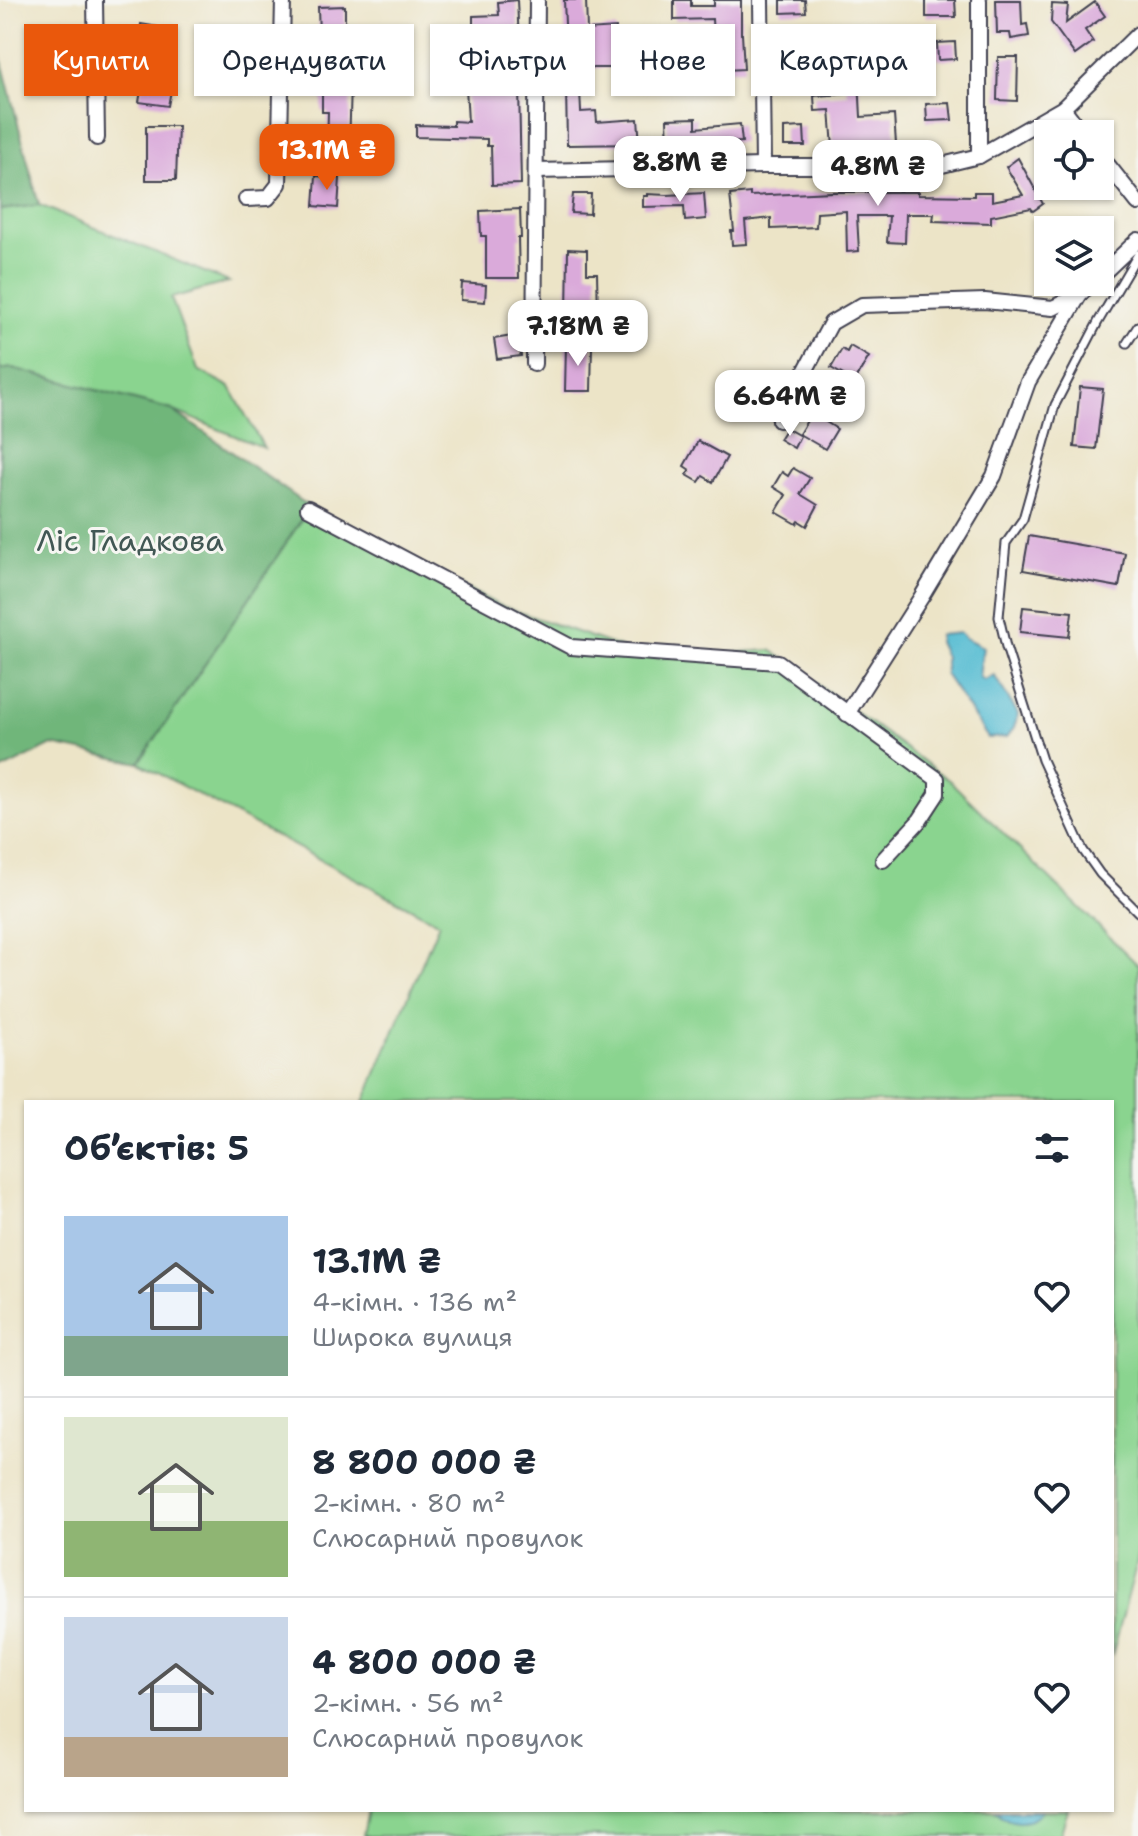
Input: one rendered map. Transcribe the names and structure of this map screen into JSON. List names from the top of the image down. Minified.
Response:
{"parks":["Ліс Гладкова"],"page":{"chip":["Купити","Орендувати","Фільтри","Нове","Квартира"],"price":["13.1M ₴","8.8M ₴","4.8M ₴","7.18M ₴","6.64M ₴"],"heading":"Об’єктів: 5","list":[{"name":"13.1M ₴","note":"4-кімн. · 136 m² · Широка вулиця"},{"name":"8 800 000 ₴","note":"2-кімн. · 80 m² · Слюсарний провулок"},{"name":"4 800 000 ₴","note":"2-кімн. · 56 m² · Слюсарний провулок"}]}}
